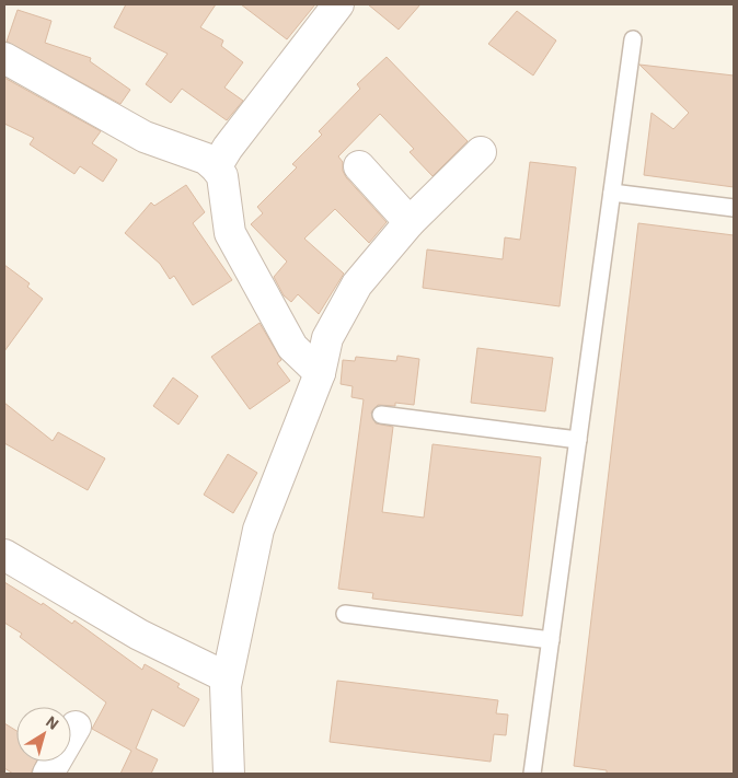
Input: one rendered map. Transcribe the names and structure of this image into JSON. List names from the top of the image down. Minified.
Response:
{"north":"top right"}
